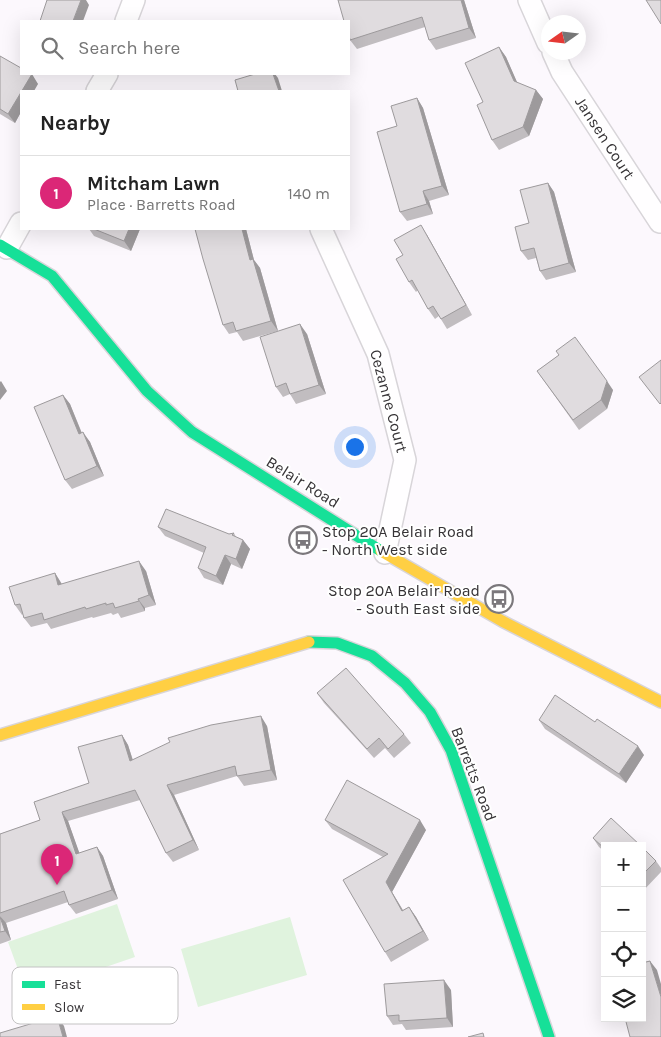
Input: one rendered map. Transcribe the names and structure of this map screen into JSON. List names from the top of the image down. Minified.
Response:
{"streets":{"street":["Jansen Court","Cezanne Court","Belair Road","Barretts Road"]},"crossings":[["Cezanne Court","Belair Road"]],"places":{"bus stop":["Stop 20A Belair Road - North West side","Stop 20A Belair Road - South East side"]},"legend":["Fast","Slow"],"north":"left","page":{"search":"Search here","heading":"Nearby","list":[{"mark":"1","name":"Mitcham Lawn","note":"Place · Barretts Road","value":"140 m"}],"map_buttons":["+","−"],"pins":"1"}}
